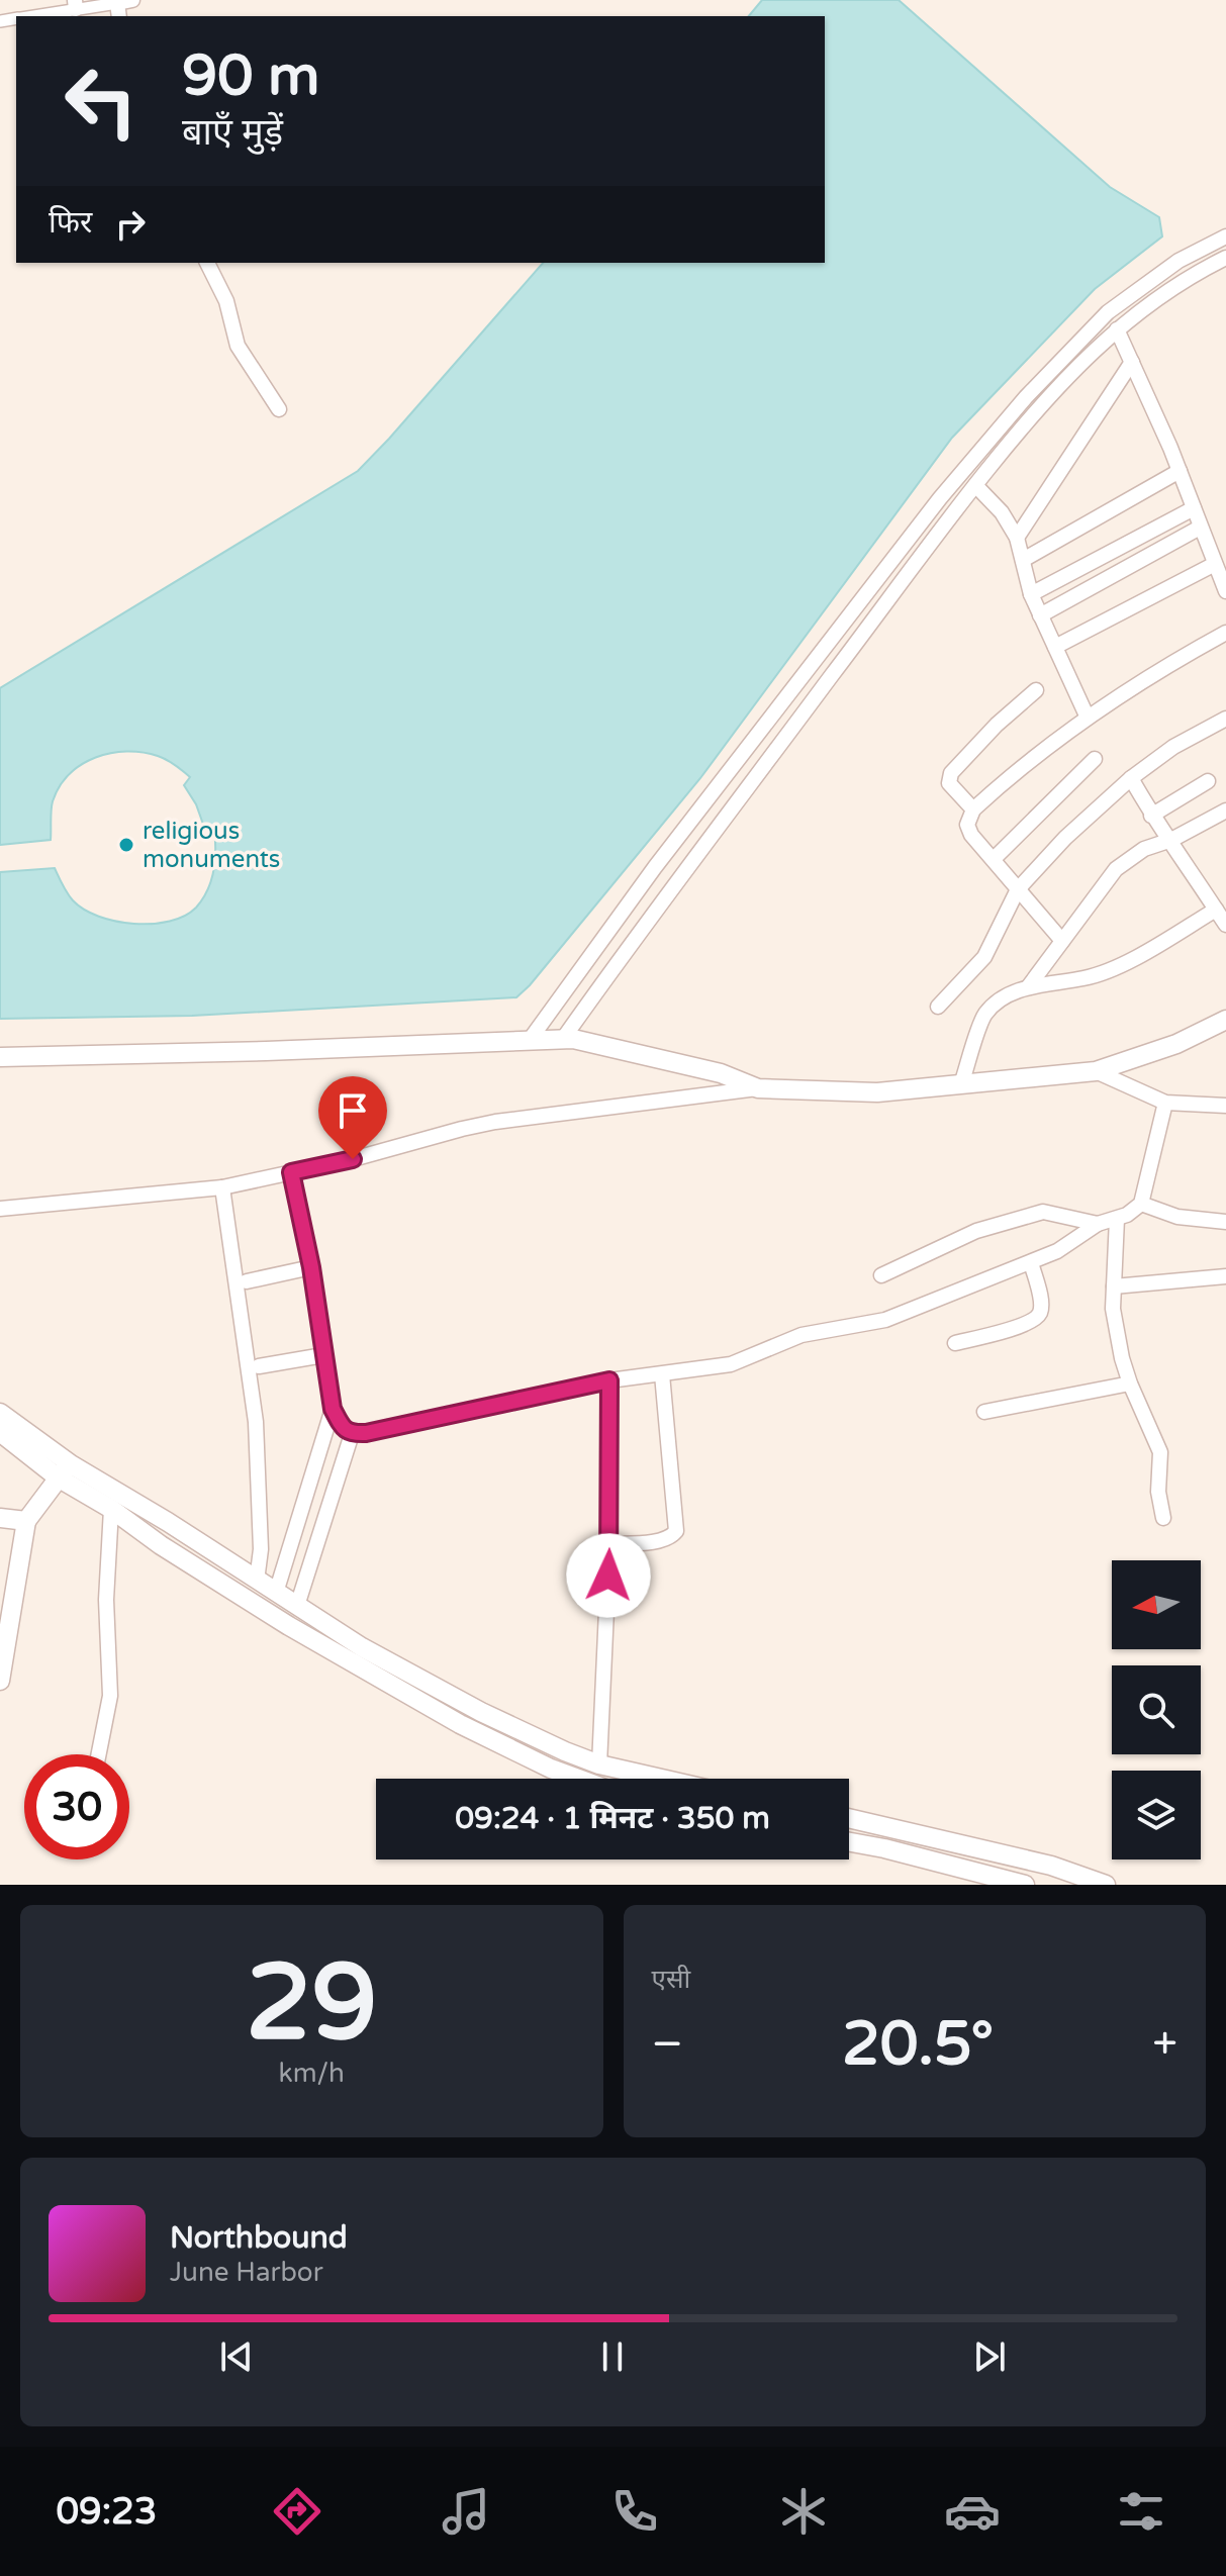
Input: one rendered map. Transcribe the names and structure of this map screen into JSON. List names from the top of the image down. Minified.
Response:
{"places":["religious monuments"],"north":"left","page":{"turn":["90 m","बाएँ मुड़ें"],"then":"फिर","limit":"30","trip":"09:24 · 1 मिनट · 350 m","tile":[["29","km/h"],"एसी"],"heat":["−","20.5°","+"],"song":["Northbound","June Harbor"],"tabs":"09:23"}}
